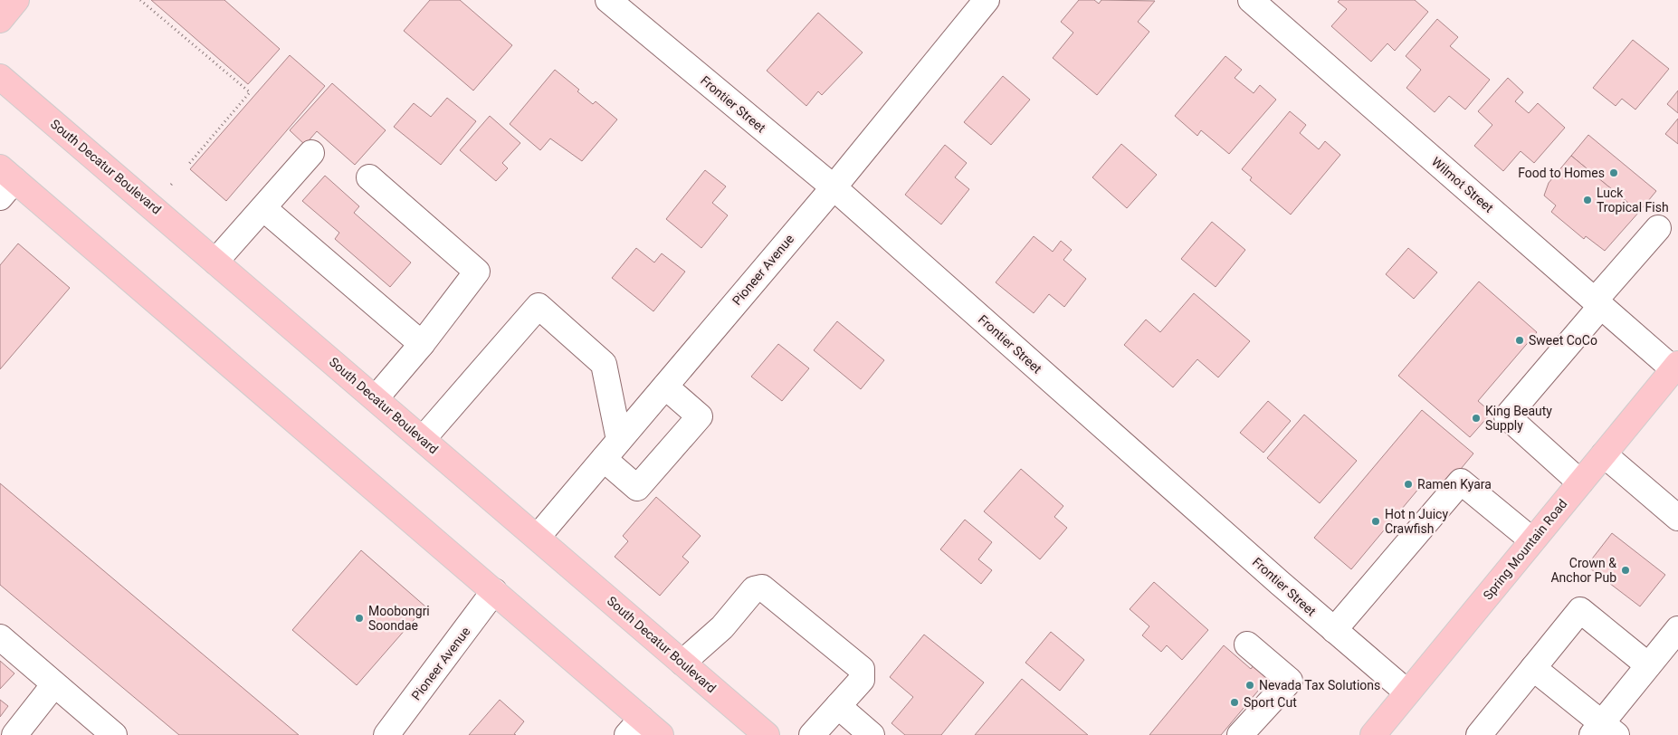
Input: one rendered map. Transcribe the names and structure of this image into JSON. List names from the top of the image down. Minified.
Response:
{"streets":{"main road":["South Decatur Boulevard","Spring Mountain Road"],"street":["Frontier Street","Wilmot Street","Pioneer Avenue"]},"crossings":[["Frontier Street","Pioneer Avenue"],["Frontier Street","Spring Mountain Road"],["South Decatur Boulevard","Pioneer Avenue"],["Wilmot Street","Spring Mountain Road"]],"places":["Food to Homes","Luck Tropical Fish","Sweet CoCo","King Beauty Supply","Ramen Kyara","Hot n Juicy Crawfish","Crown & Anchor Pub","Moobongri Soondae","Nevada Tax Solutions","Sport Cut"]}
